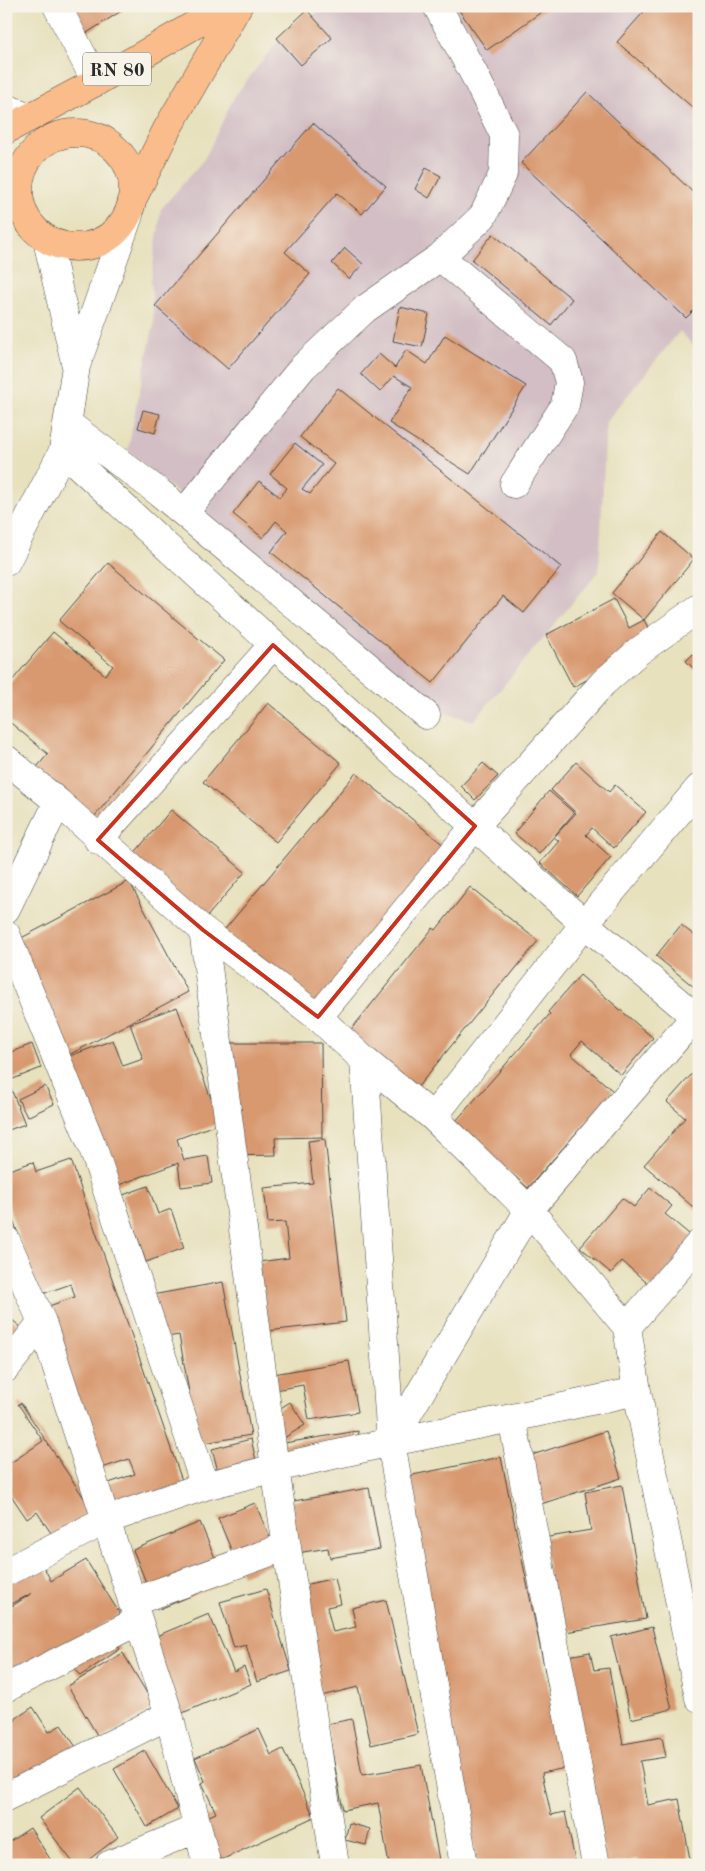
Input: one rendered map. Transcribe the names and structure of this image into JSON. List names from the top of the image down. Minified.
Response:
{"streets":{"main road":["RN 80"]}}
